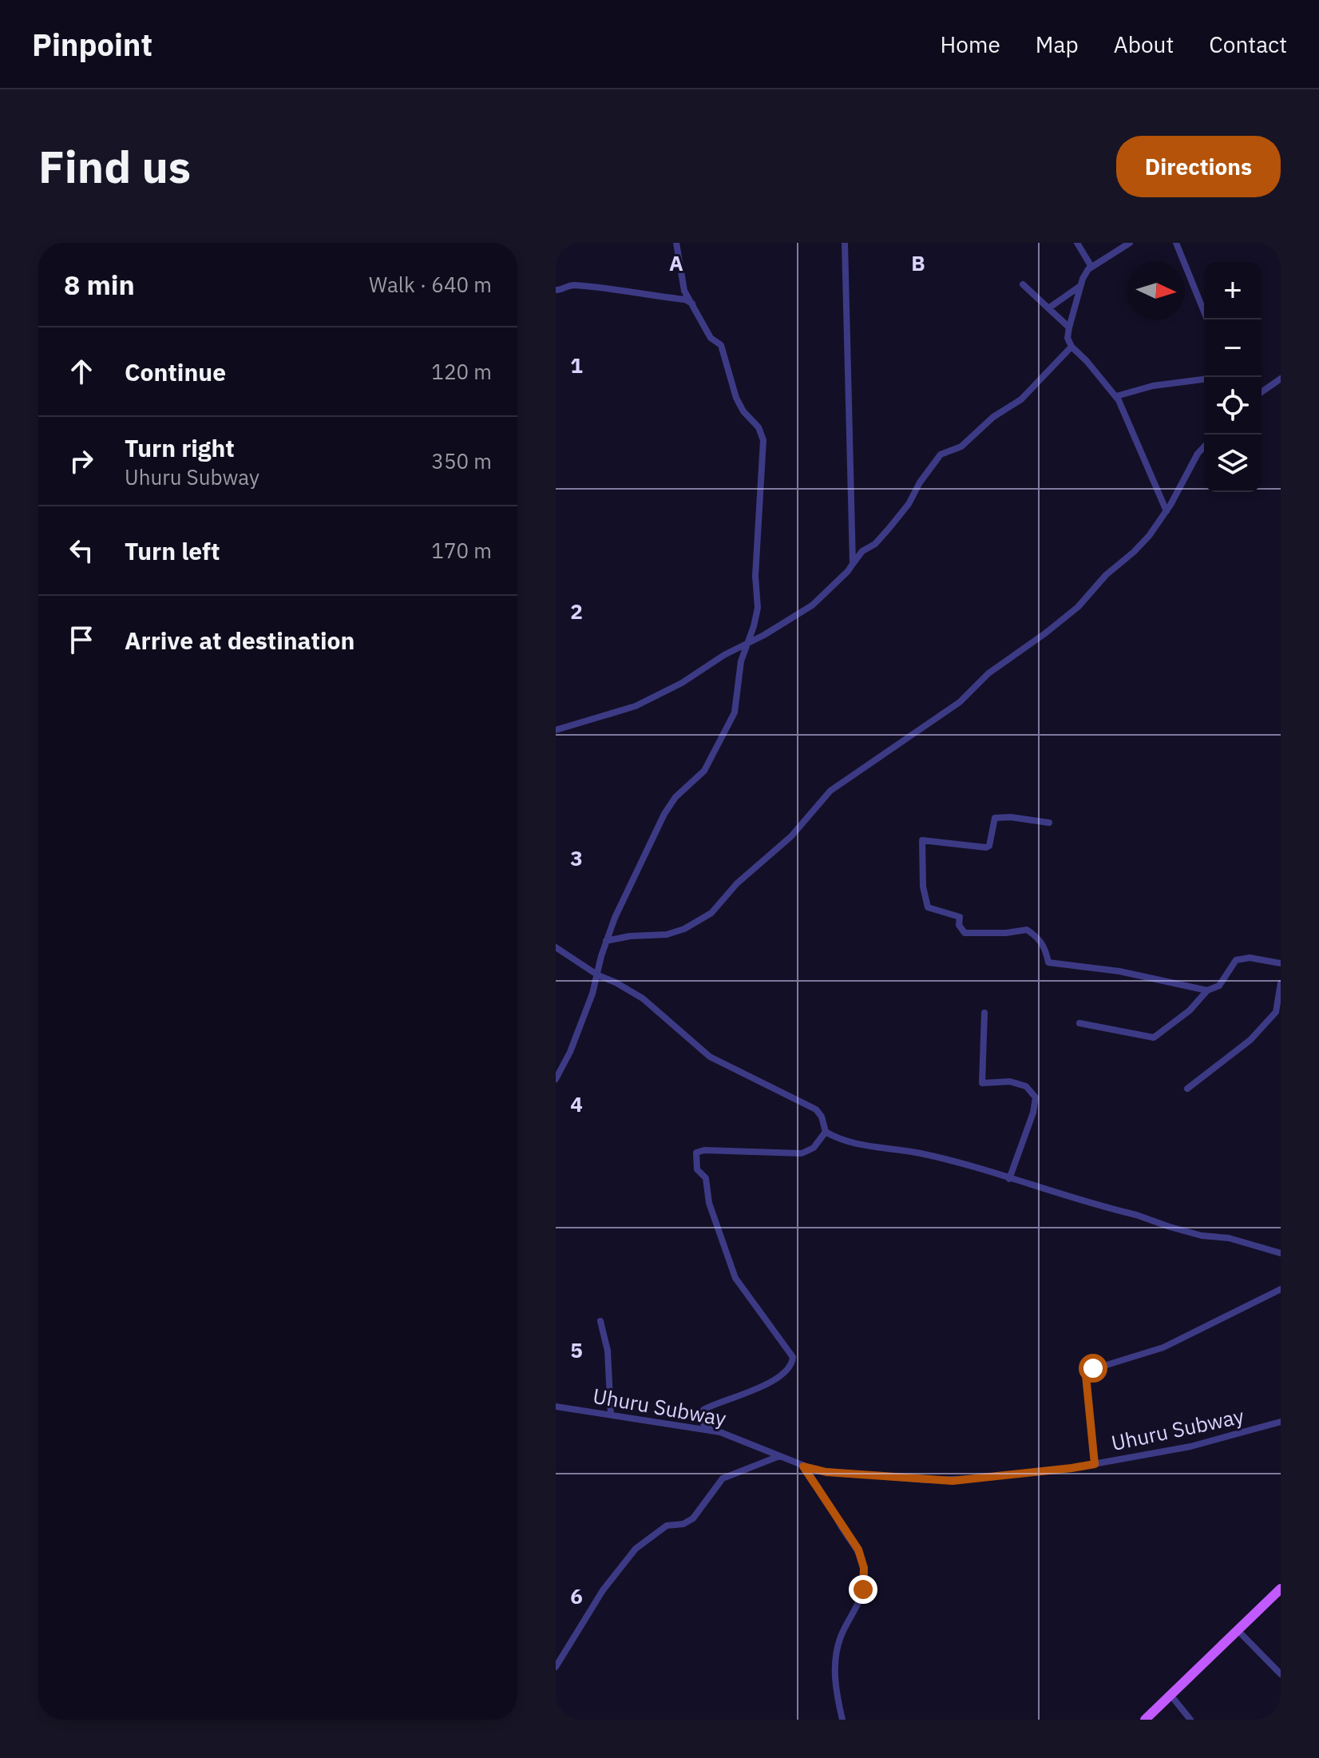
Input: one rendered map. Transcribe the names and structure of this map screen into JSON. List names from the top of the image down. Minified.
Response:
{"streets":{"street":["Uhuru Subway"]},"north":"right","page":{"header":"Pinpoint","nav":["Home","Map","About","Contact"],"buttons":"Directions","title":"Find us","heading":["8 min","Walk · 640 m"],"map_buttons":["+","−"],"list":[["Continue","120 m"],["Turn right","Uhuru Subway","350 m"],["Turn left","170 m"],"Arrive at destination"]},"grid":{"columns":["A","B"],"rows":["1","2","3","4","5","6"]}}
